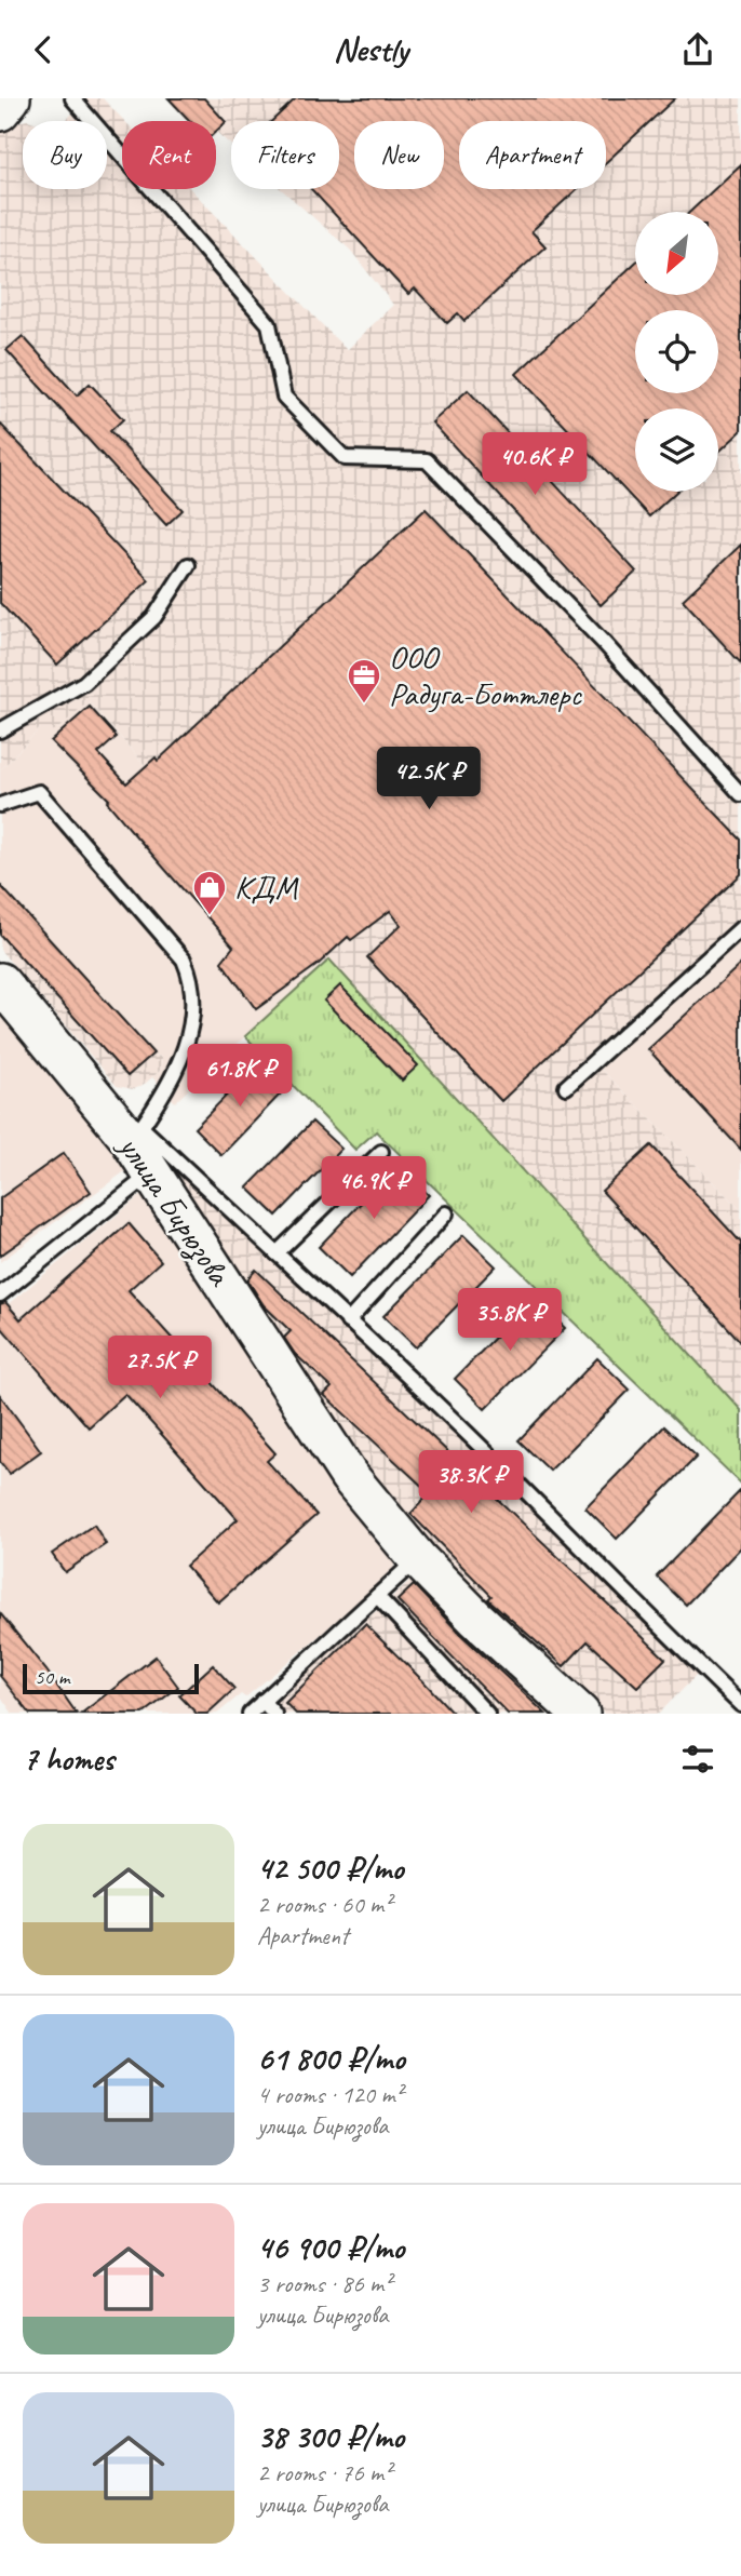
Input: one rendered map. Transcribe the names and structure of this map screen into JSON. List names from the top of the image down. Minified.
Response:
{"streets":{"main road":["улица Бирюзова"]},"places":{"office":["ООО Радуга-Боттлерс"],"shop":["КДМ"]},"scale_bar":"50 m","north":"bottom left","page":{"header":"Nestly","chip":["Buy","Rent","Filters","New","Apartment"],"price":["40.6K ₽","42.5K ₽","61.8K ₽","46.9K ₽","35.8K ₽","27.5K ₽","38.3K ₽"],"scale":"50 m","heading":"7 homes","list":[{"name":"42 500 ₽/mo","note":"2 rooms · 60 m² · Apartment"},{"name":"61 800 ₽/mo","note":"4 rooms · 120 m² · улица Бирюзова"},{"name":"46 900 ₽/mo","note":"3 rooms · 86 m² · улица Бирюзова"},{"name":"38 300 ₽/mo","note":"2 rooms · 76 m² · улица Бирюзова"}]}}
